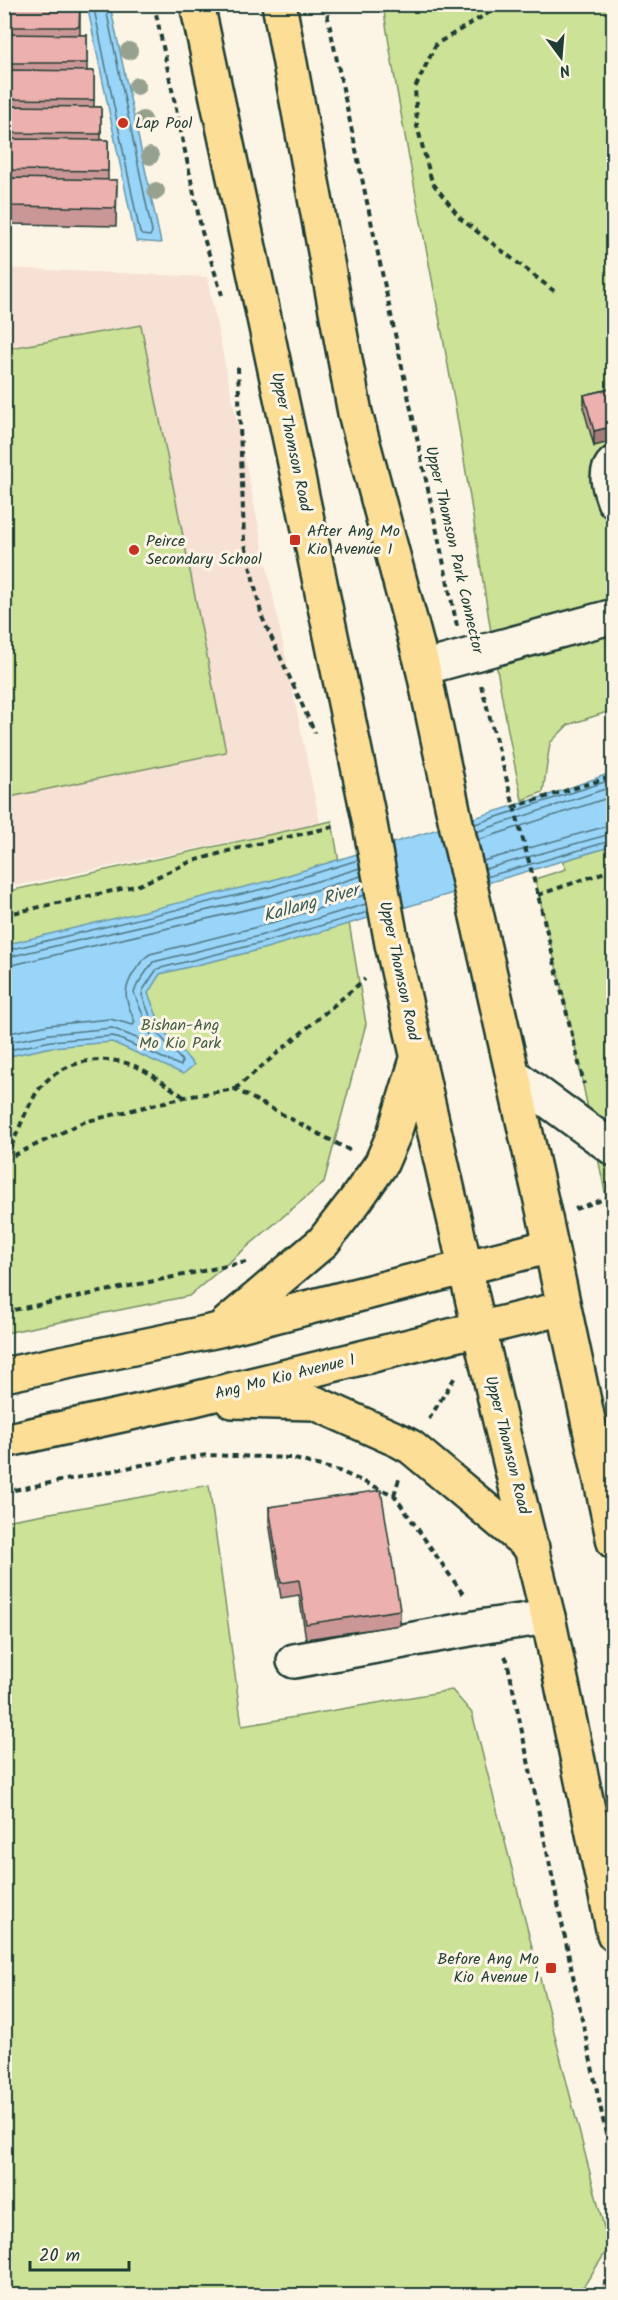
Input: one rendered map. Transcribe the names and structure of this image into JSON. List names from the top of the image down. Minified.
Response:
{"streets":{"main road":["Upper Thomson Road","Ang Mo Kio Avenue 1"],"path":["Upper Thomson Park Connector"]},"crossings":[["Upper Thomson Road","Ang Mo Kio Avenue 1"]],"water":["Kallang River"],"parks":["Bishan-Ang Mo Kio Park"],"places":{"other":["Lap Pool","Peirce Secondary School"],"transit":["After Ang Mo Kio Avenue 1","Before Ang Mo Kio Avenue 1"]},"scale_bar":"20 m","north":"bottom"}
